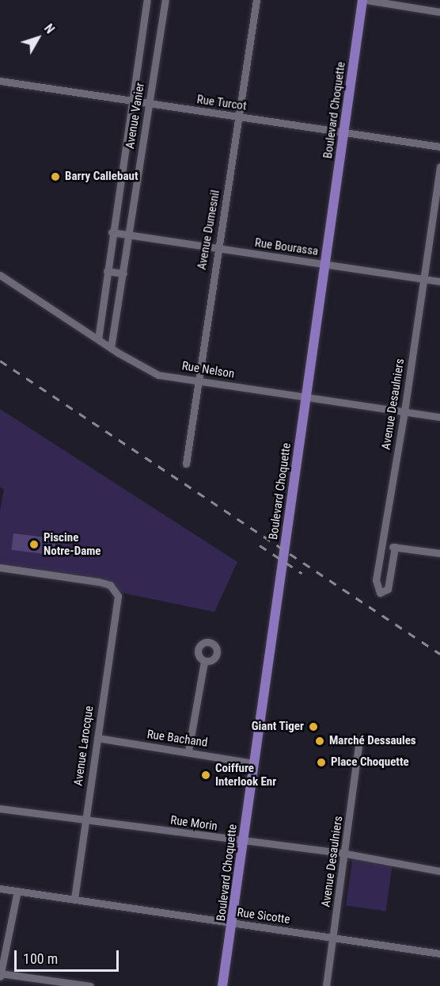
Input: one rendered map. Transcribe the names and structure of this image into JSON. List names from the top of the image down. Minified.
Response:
{"streets":{"main road":["Boulevard Choquette"],"street":["Rue Turcot","Avenue Vanier","Avenue Dumesnil","Rue Bourassa","Rue Nelson","Avenue Desaulniers","Rue Bachand","Avenue Larocque","Rue Morin","Rue Sicotte"]},"crossings":[["Rue Turcot","Boulevard Choquette"],["Rue Turcot","Avenue Vanier"],["Rue Turcot","Avenue Dumesnil"],["Boulevard Choquette","Rue Bourassa"],["Boulevard Choquette","Rue Nelson"],["Boulevard Choquette","Rue Bachand"],["Boulevard Choquette","Rue Morin"],["Boulevard Choquette","Rue Sicotte"],["Avenue Vanier","Rue Bourassa"],["Avenue Vanier","Rue Nelson"],["Avenue Dumesnil","Rue Bourassa"],["Avenue Dumesnil","Rue Nelson"],["Rue Bourassa","Avenue Desaulniers"],["Rue Nelson","Avenue Desaulniers"],["Avenue Desaulniers","Rue Morin"],["Avenue Desaulniers","Rue Sicotte"],["Rue Bachand","Avenue Larocque"],["Avenue Larocque","Rue Morin"],["Avenue Larocque","Rue Sicotte"]],"places":["Barry Callebaut","Piscine Notre-Dame","Giant Tiger","Marché Dessaules","Place Choquette","Coiffure Interlook Enr"],"scale_bar":"100 m","north":"top right"}
